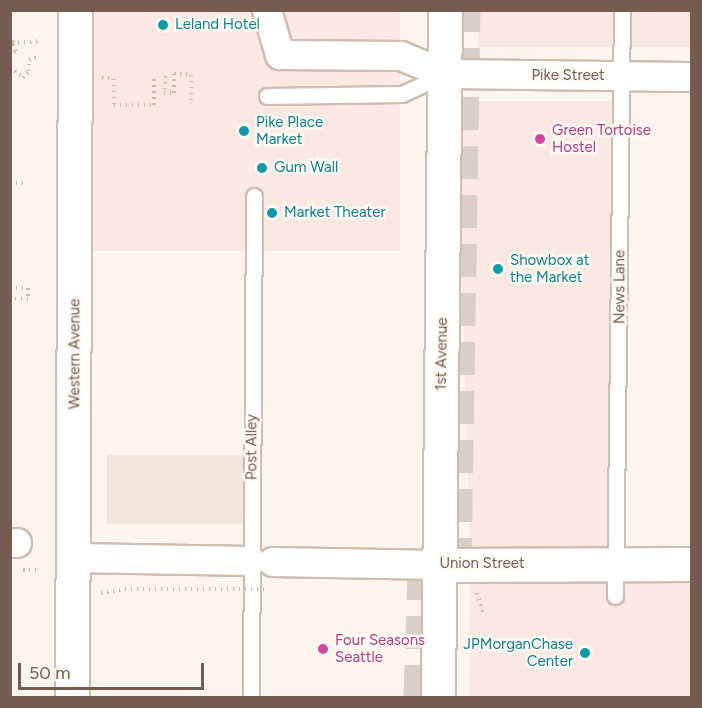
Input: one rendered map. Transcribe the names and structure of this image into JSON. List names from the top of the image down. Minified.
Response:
{"streets":{"main road":["Western Avenue","1st Avenue","Union Street"],"street":["Pike Street"],"lane":["News Lane","Post Alley"]},"crossings":[["Pike Street","News Lane"],["Pike Street","1st Avenue"],["News Lane","Union Street"],["Western Avenue","Union Street"],["1st Avenue","Union Street"],["Post Alley","Union Street"]],"places":["Leland Hotel","Pike Place Market","Green Tortoise Hostel","Gum Wall","Market Theater","Showbox at the Market","Four Seasons Seattle","JPMorganChase Center"],"scale_bar":"50 m"}
